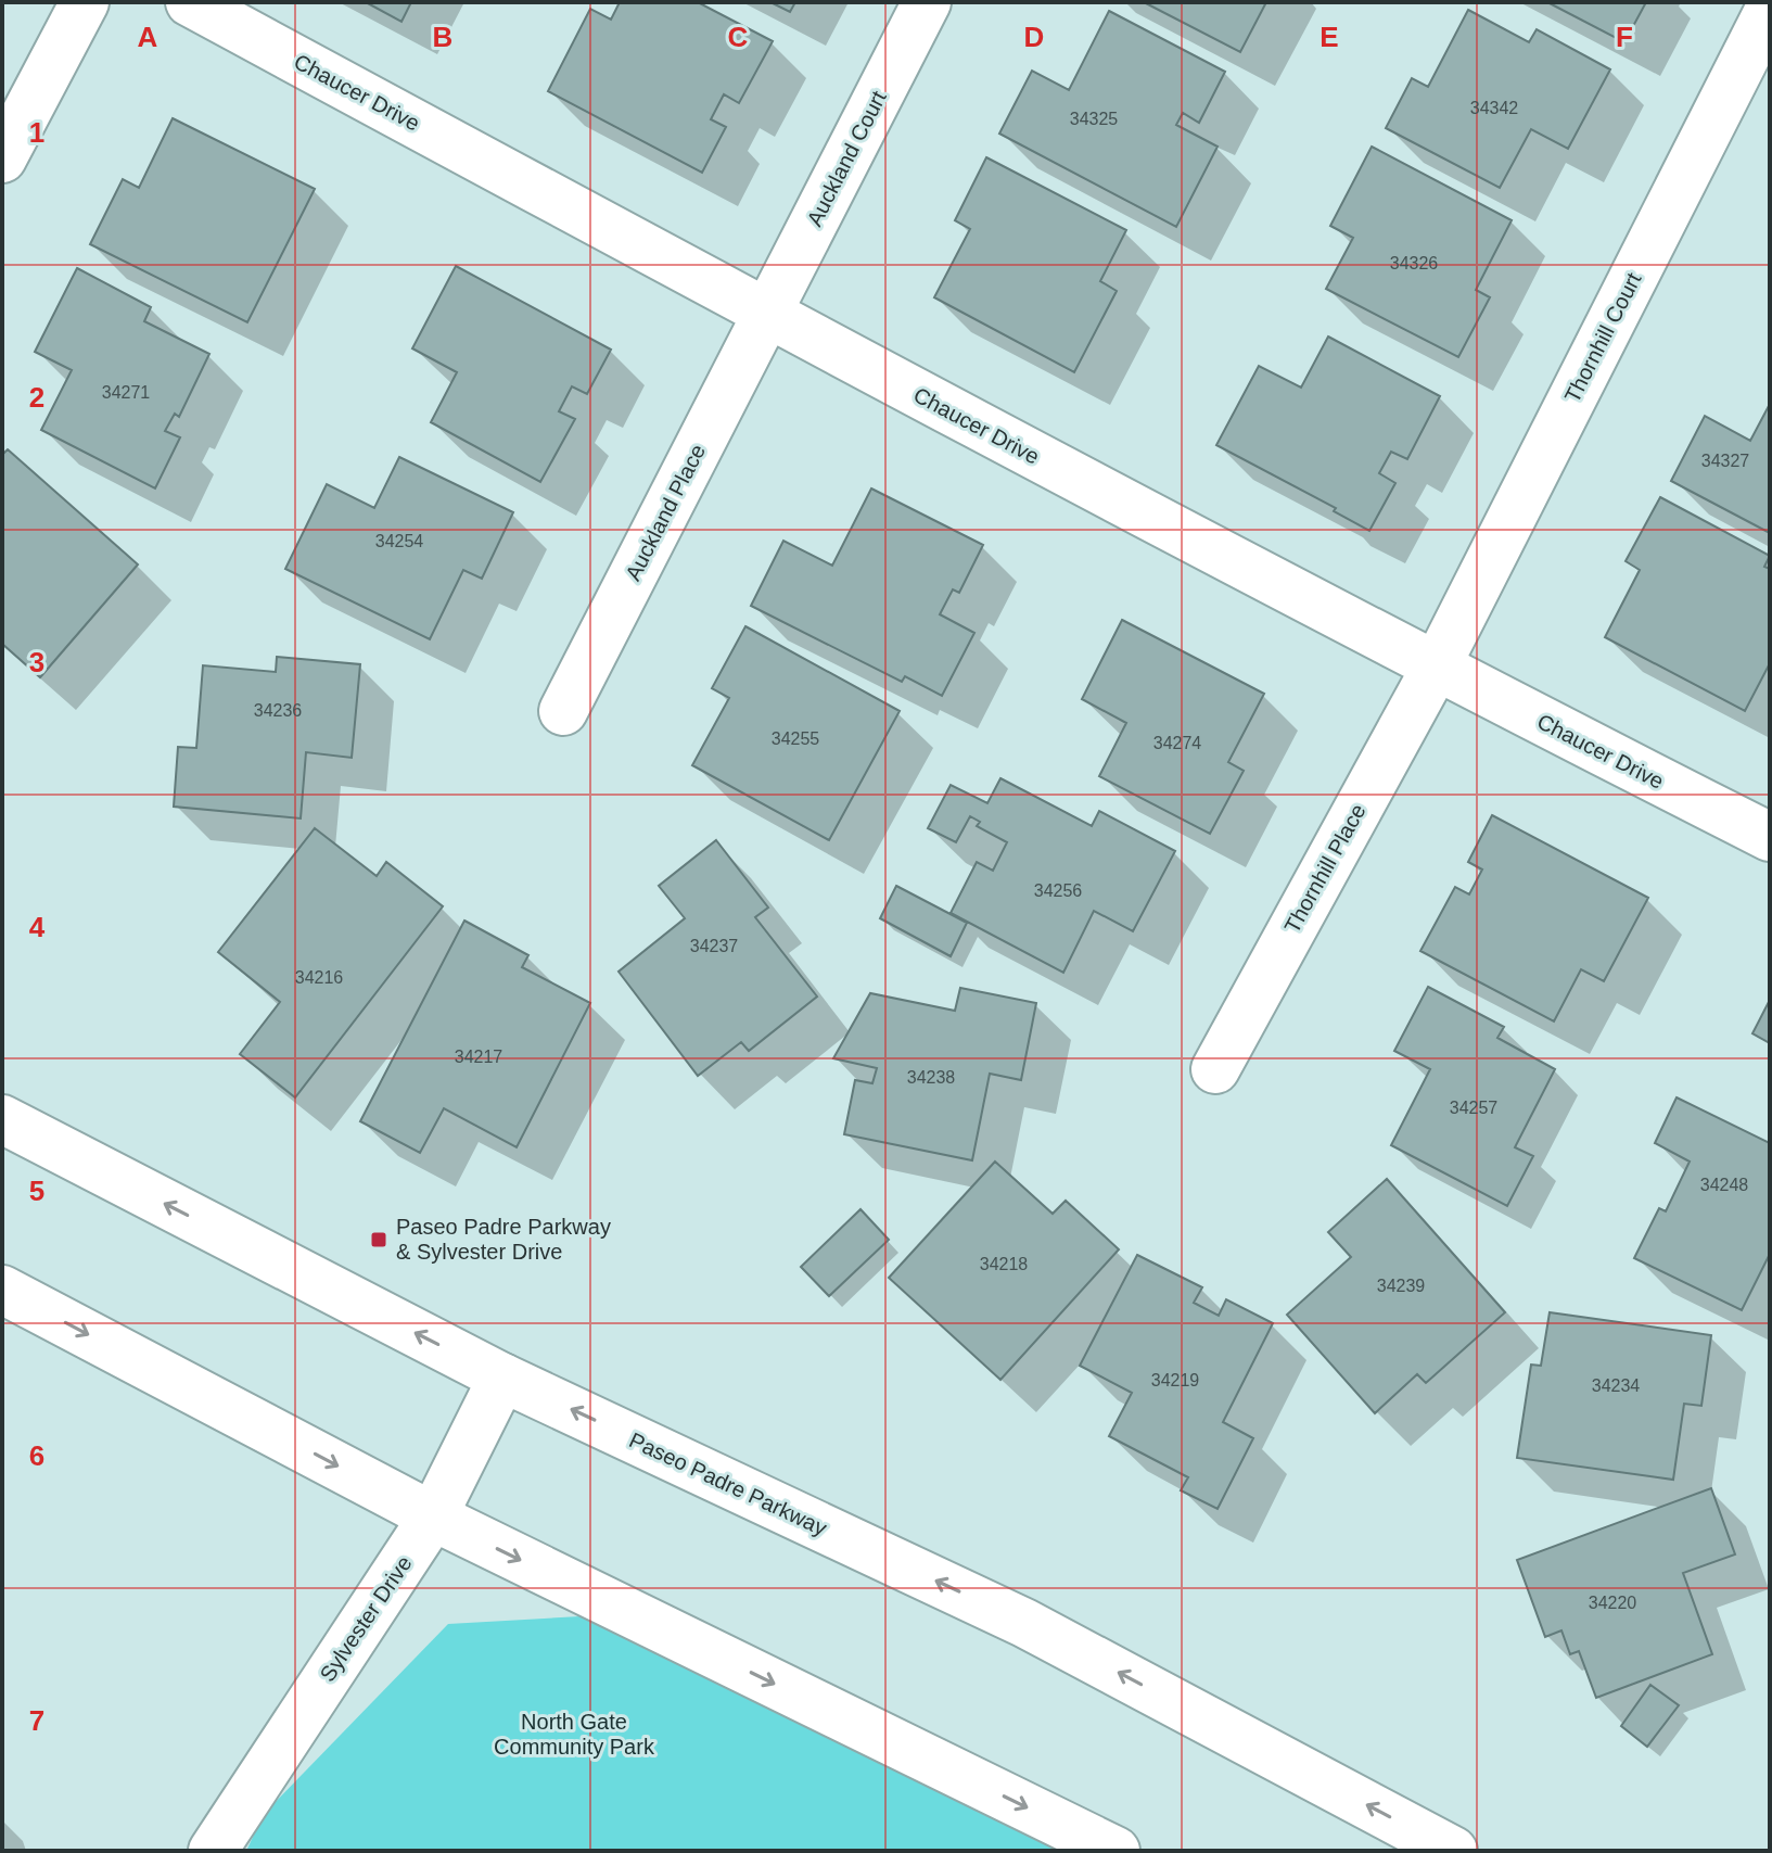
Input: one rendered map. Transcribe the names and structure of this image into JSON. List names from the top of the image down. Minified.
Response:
{"streets":{"street":["Chaucer Drive","Auckland Court","Thornhill Court","Auckland Place","Thornhill Place","Paseo Padre Parkway","Sylvester Drive"]},"crossings":[["Chaucer Drive","Auckland Court"],["Chaucer Drive","Thornhill Court"],["Chaucer Drive","Auckland Place"],["Chaucer Drive","Thornhill Place"],["Auckland Court","Auckland Place"],["Thornhill Court","Thornhill Place"],["Paseo Padre Parkway","Sylvester Drive"]],"parks":["North Gate Community Park"],"places":{"transit":["Paseo Padre Parkway & Sylvester Drive"]},"house_numbers":["34342","34325","34326","34271","34327","34254","34236","34255","34274","34256","34237","34216","34217","34238","34257","34248","34218","34239","34219","34234","34220"],"grid":{"columns":["A","B","C","D","E","F"],"rows":["1","2","3","4","5","6","7"]}}
